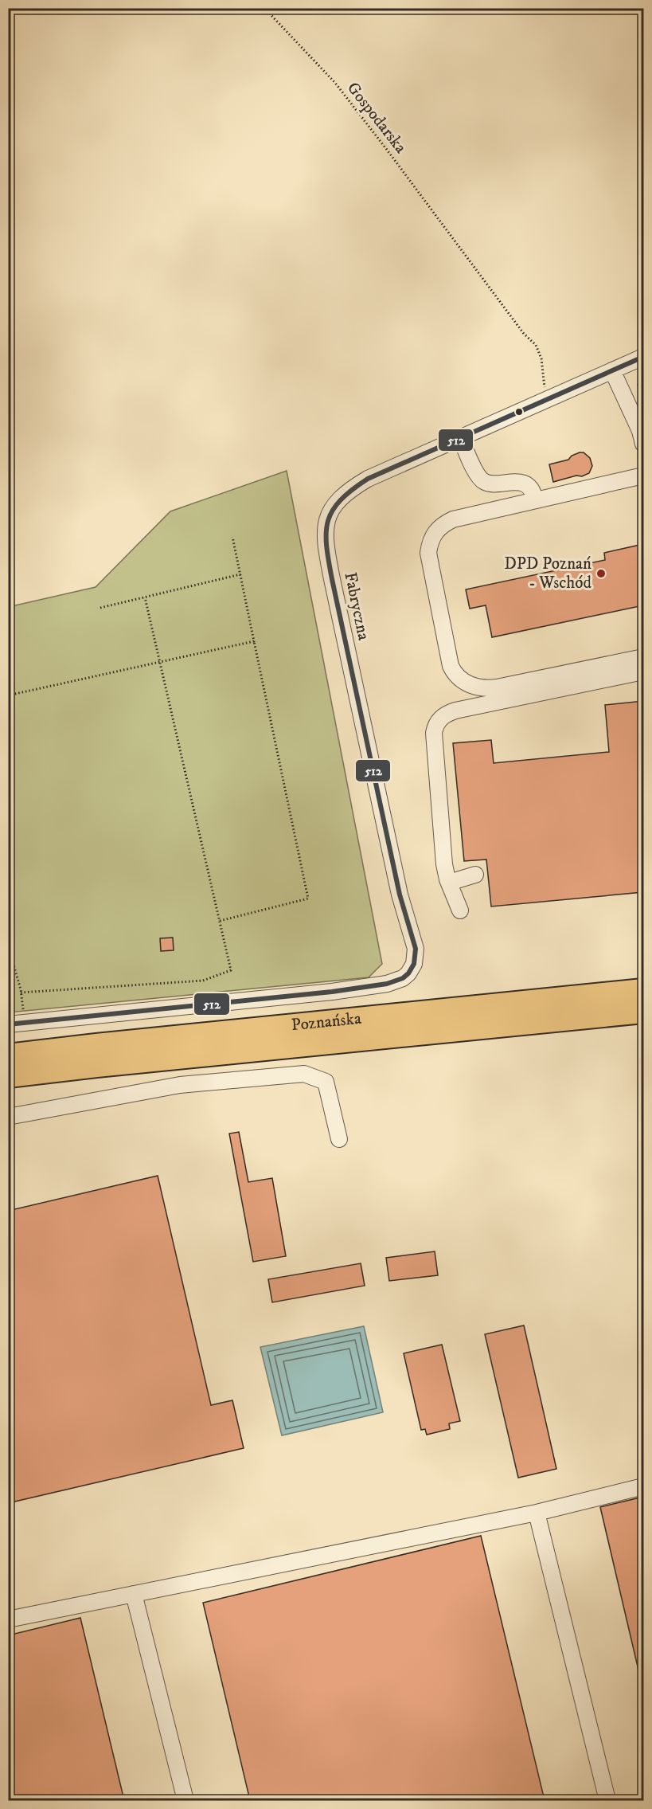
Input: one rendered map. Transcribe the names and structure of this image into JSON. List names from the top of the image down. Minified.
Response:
{"streets":{"highway":["Poznańska"],"street":["Fabryczna"],"path":["Gospodarska"]},"crossings":[["Gospodarska","Fabryczna"]],"places":["DPD Poznań - Wschód"],"lines":["transit line 512"]}
